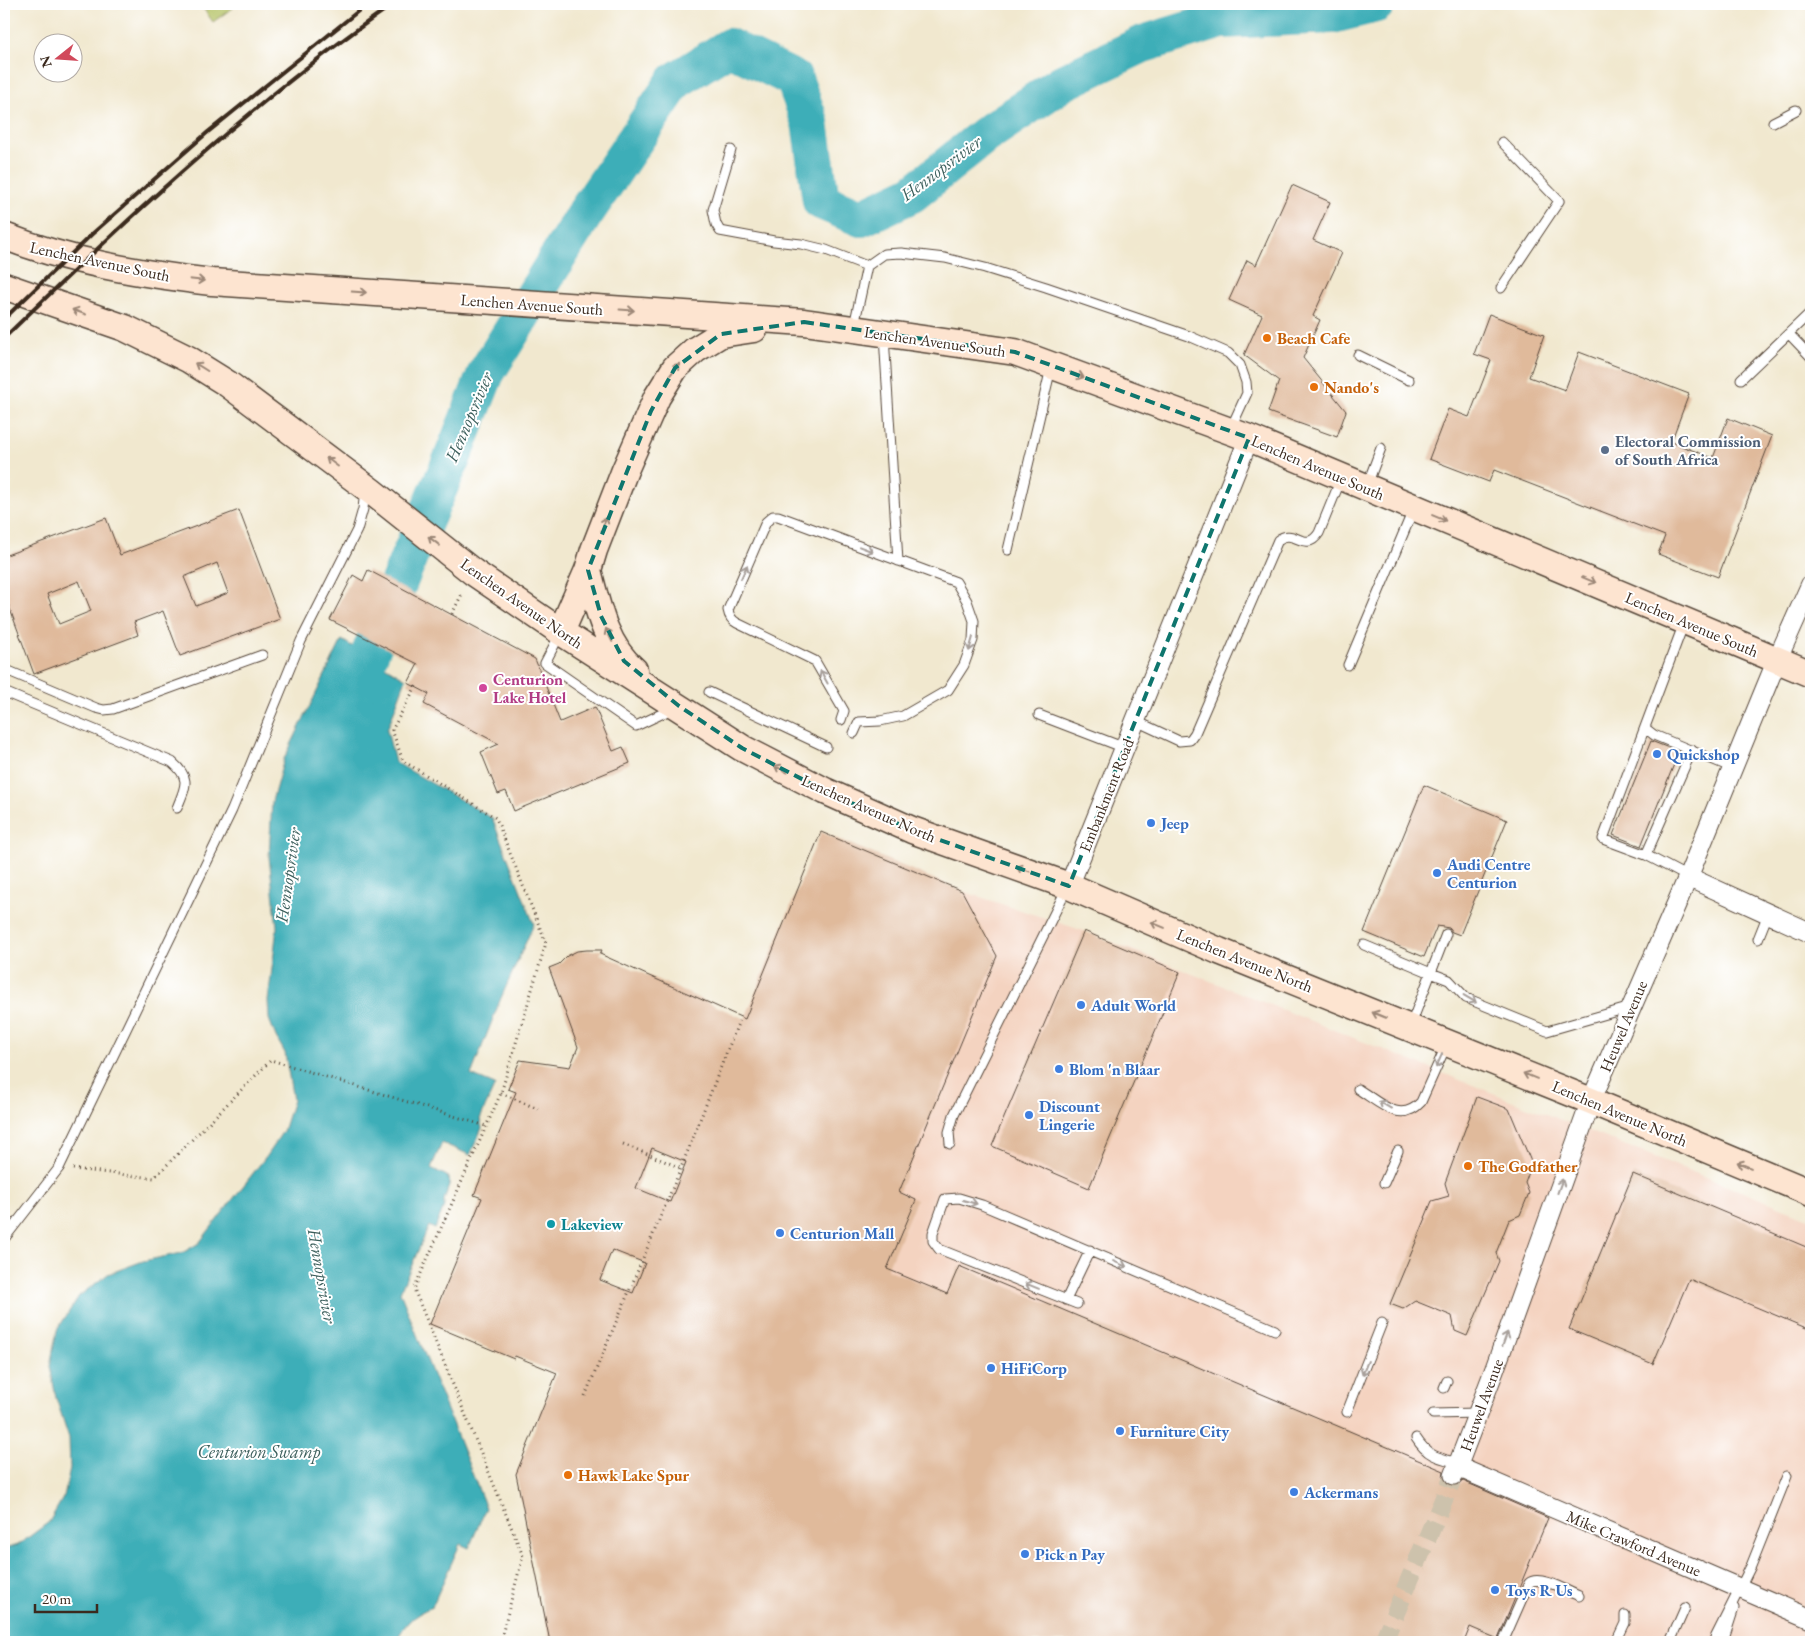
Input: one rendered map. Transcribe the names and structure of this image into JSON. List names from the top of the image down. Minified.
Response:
{"streets":{"main road":["Lenchen Avenue South","Lenchen Avenue North"],"street":["Embankment Road","Heuwel Avenue","Mike Crawford Avenue"]},"crossings":[["Lenchen Avenue South","Embankment Road"],["Lenchen Avenue South","Heuwel Avenue"],["Lenchen Avenue North","Embankment Road"],["Lenchen Avenue North","Heuwel Avenue"],["Heuwel Avenue","Mike Crawford Avenue"]],"one_way":["Lenchen Avenue South","Lenchen Avenue North"],"water":["Hennopsrivier","Centurion Swamp"],"places":["Beach Cafe","Nando's","Electoral Commission of South Africa","Centurion Lake Hotel","Quickshop","Jeep","Audi Centre Centurion","Adult World","Blom 'n Blaar","Discount Lingerie","The Godfather","Lakeview","Centurion Mall","HiFiCorp","Furniture City","Hawk Lake Spur","Ackermans","Pick n Pay","Toys R Us"],"scale_bar":"20 m","north":"left"}
